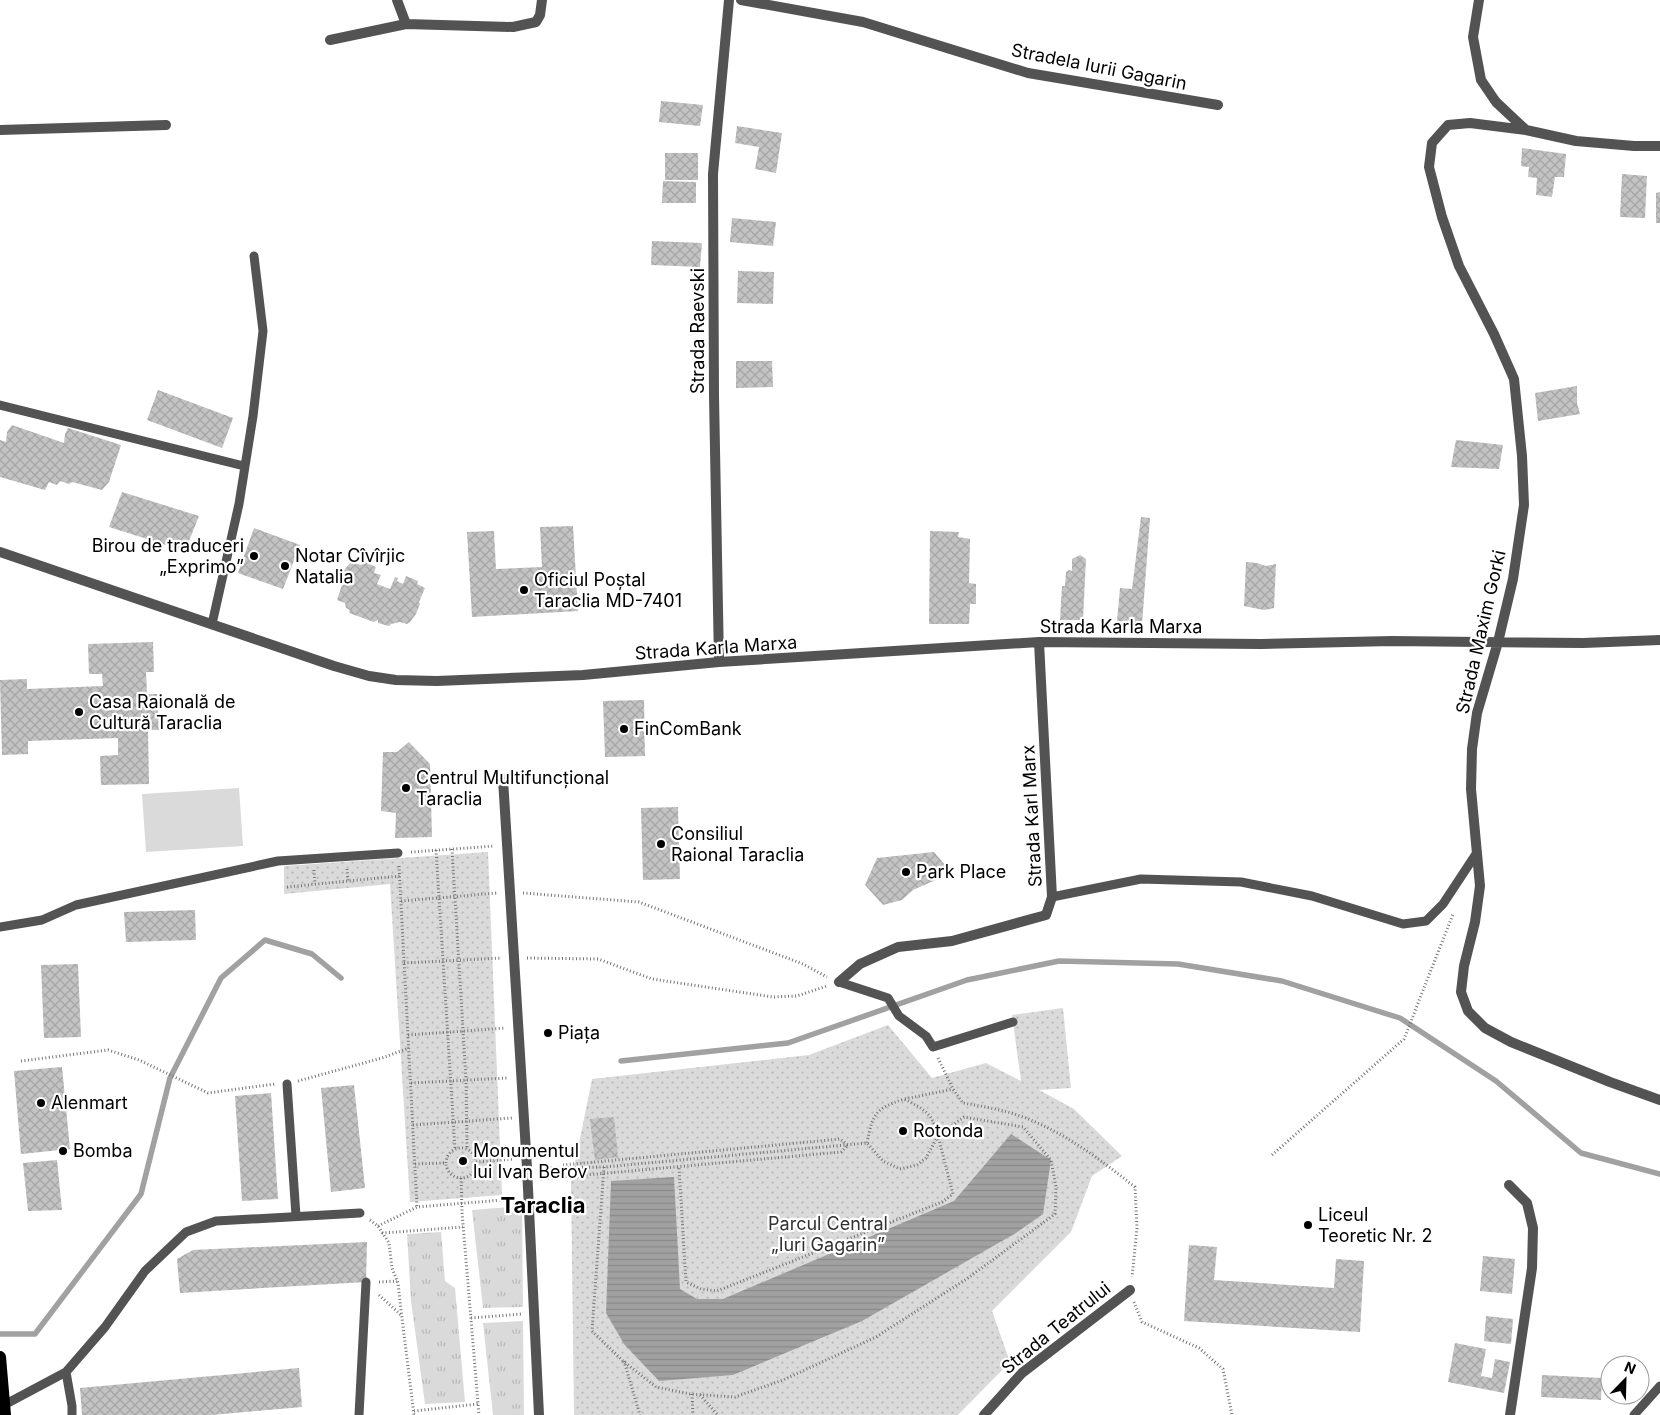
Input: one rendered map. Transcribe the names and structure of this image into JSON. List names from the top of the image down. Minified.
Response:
{"streets":{"street":["Stradela Iurii Gagarin","Strada Raevski","Strada Karla Marxa","Strada Maxim Gorki","Strada Karl Marx","Strada Teatrului"]},"crossings":[["Strada Raevski","Strada Karla Marxa"],["Strada Karla Marxa","Strada Maxim Gorki"],["Strada Karla Marxa","Strada Karl Marx"]],"districts":["Taraclia"],"parks":["Parcul Central „Iuri Gagarin”"],"places":["Birou de traduceri „Exprimo”","Notar Cîvîrjic Natalia","Oficiul Poștal Taraclia MD-7401","Casa Raională de Cultură Taraclia","FinComBank","Centrul Multifuncțional Taraclia","Consiliul Raional Taraclia","Park Place","Piața","Alenmart","Rotonda","Bomba","Monumentul lui Ivan Berov","Liceul Teoretic Nr. 2"],"north":"top right"}
